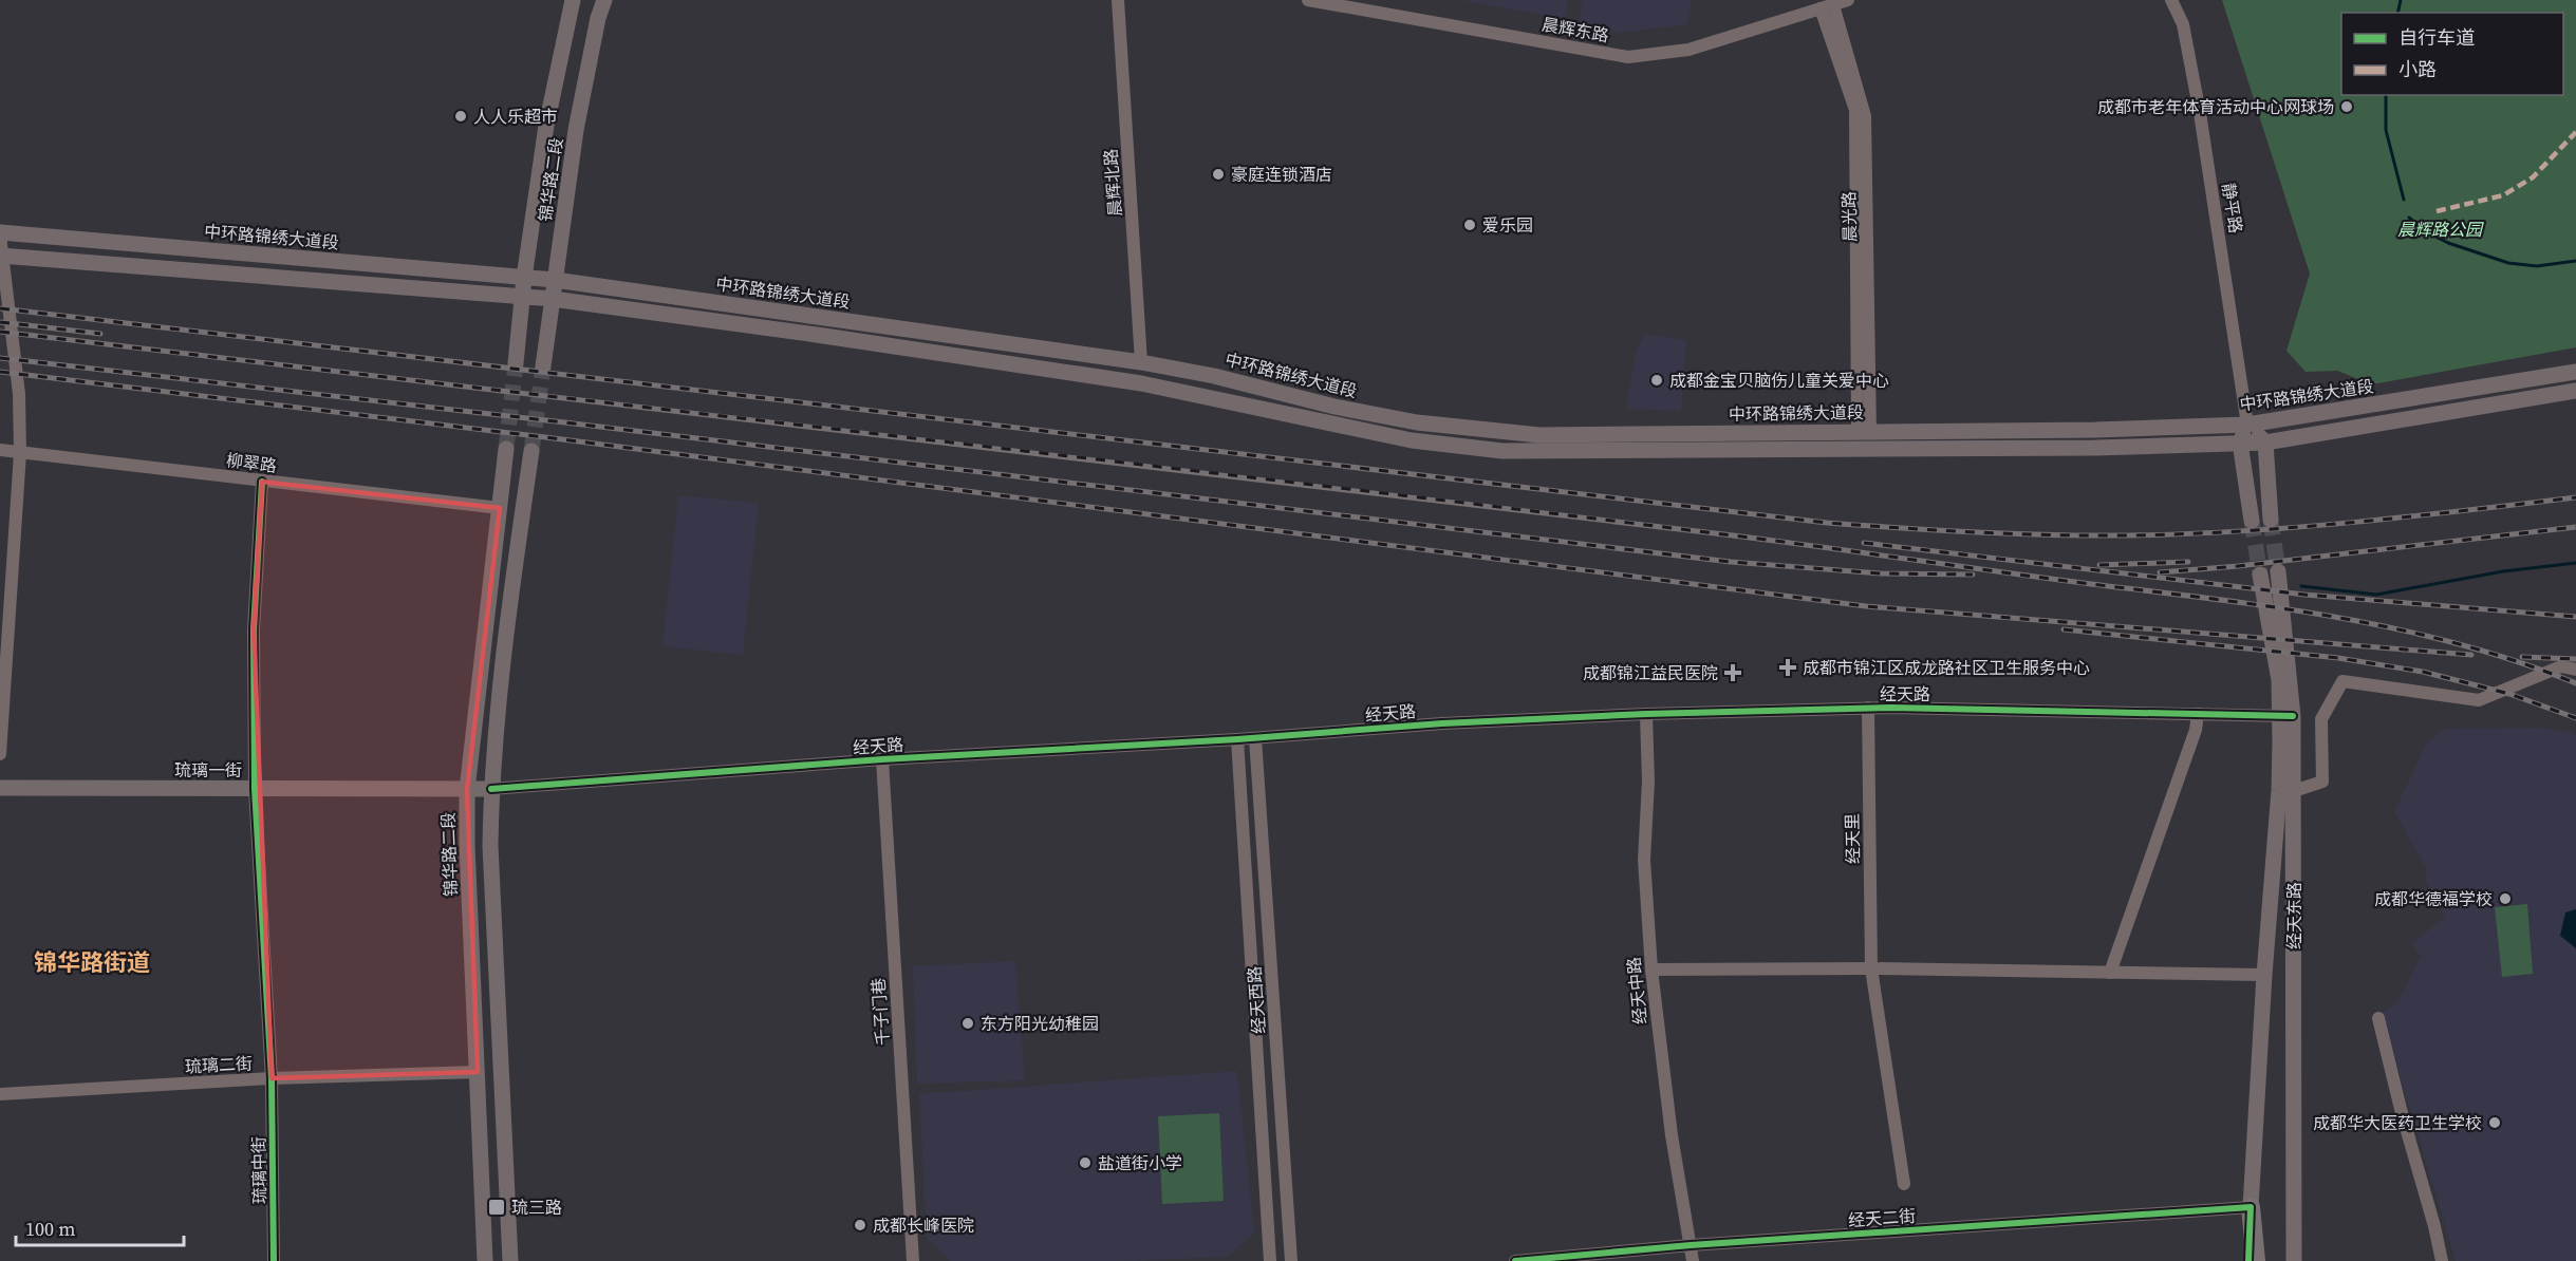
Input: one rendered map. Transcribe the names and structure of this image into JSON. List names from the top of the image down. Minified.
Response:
{"streets":{"highway":["经天东路"],"main road":["锦华路二段","中环路锦绣大道段","琉璃一街"],"street":["晨辉东路","晨辉北路","静平路","晨光路","柳翠路","经天路","经天里","经天中路","经天西路","千子门巷","琉璃二街","琉璃中街","经天二街"]},"crossings":[["晨辉东路","晨光路"],["锦华路二段","中环路锦绣大道段"],["锦华路二段","柳翠路"],["锦华路二段","琉璃一街"],["锦华路二段","琉璃二街"],["晨辉北路","中环路锦绣大道段"],["静平路","中环路锦绣大道段"],["晨光路","中环路锦绣大道段"],["柳翠路","琉璃中街"],["经天路","琉璃一街"],["经天路","经天里"],["经天路","经天东路"],["经天路","经天中路"],["经天路","经天西路"],["经天路","千子门巷"],["琉璃一街","琉璃中街"],["经天东路","经天二街"],["经天中路","经天二街"],["琉璃二街","琉璃中街"]],"districts":["锦华路街道"],"parks":["晨辉路公园"],"places":{"other":["成都市老年体育活动中心网球场","人人乐超市","豪庭连锁酒店","爱乐园","成都金宝贝脑伤儿童关爱中心","成都华德福学校","东方阳光幼稚园","成都华大医药卫生学校","盐道街小学","成都长峰医院"],"health":["成都市锦江区成龙路社区卫生服务中心","成都锦江益民医院"],"transit":["琉三路"]},"legend":["自行车道","小路"],"scale_bar":"100 m"}
